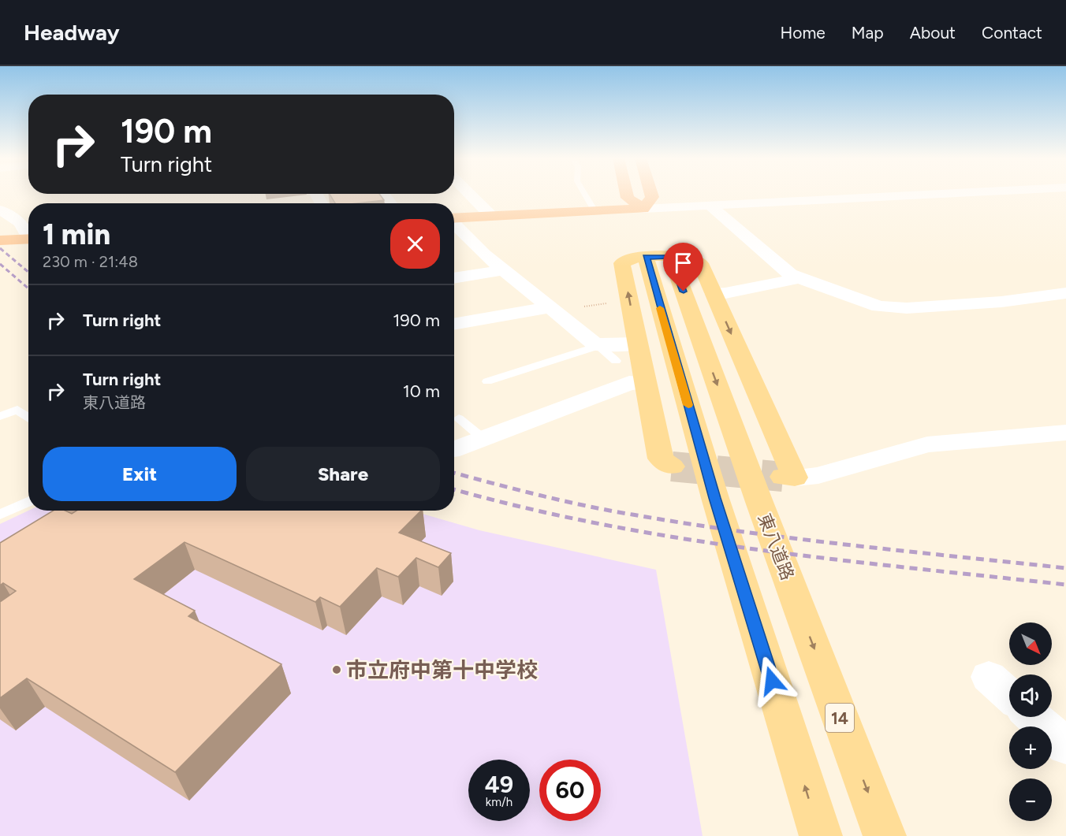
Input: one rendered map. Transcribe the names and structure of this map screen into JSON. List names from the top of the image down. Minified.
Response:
{"streets":{"main road":["東八道路","14"]},"places":["市立府中第十中学校"],"north":"bottom right","page":{"header":"Headway","nav":["Home","Map","About","Contact"],"turn":["190 m","Turn right"],"heading":["1 min","230 m · 21:48"],"list":[{"name":"Turn right","value":"190 m"},{"name":"Turn right","note":"東八道路","value":"10 m"}],"buttons":["Exit","Share"],"map_buttons":["+","−"],"speed":"49 km/h","limit":"60"}}
